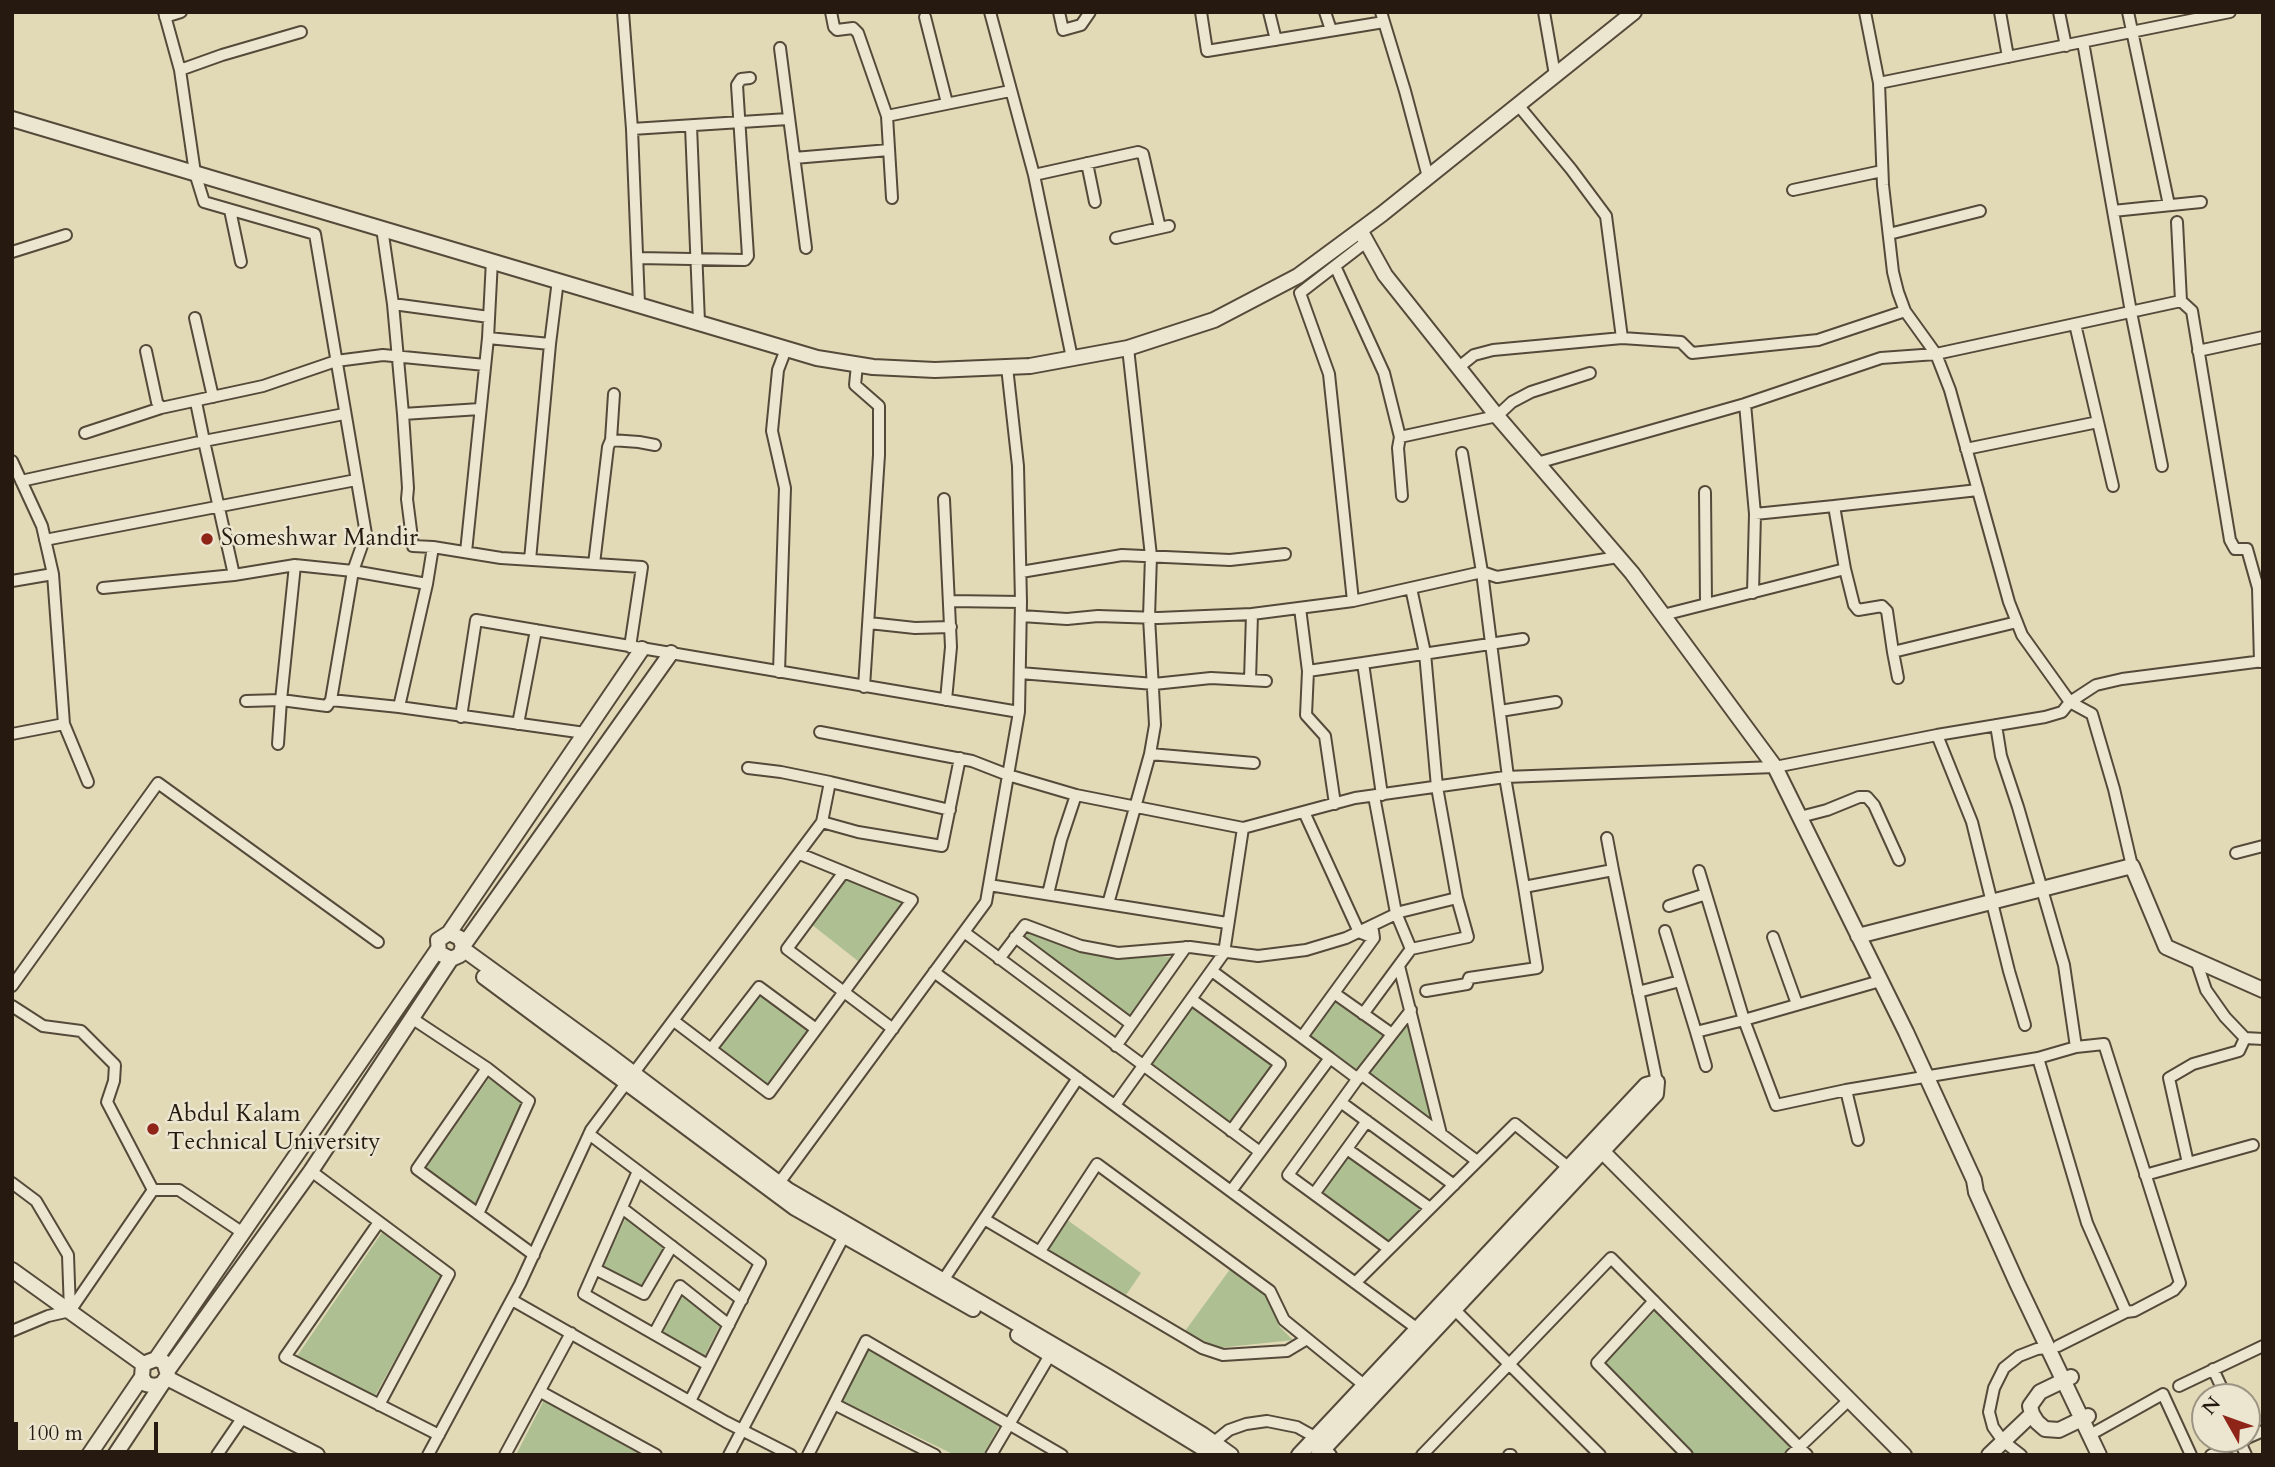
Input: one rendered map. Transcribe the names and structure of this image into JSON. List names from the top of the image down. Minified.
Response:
{"places":["Someshwar Mandir","Abdul Kalam Technical University"],"scale_bar":"100 m","north":"top left"}
